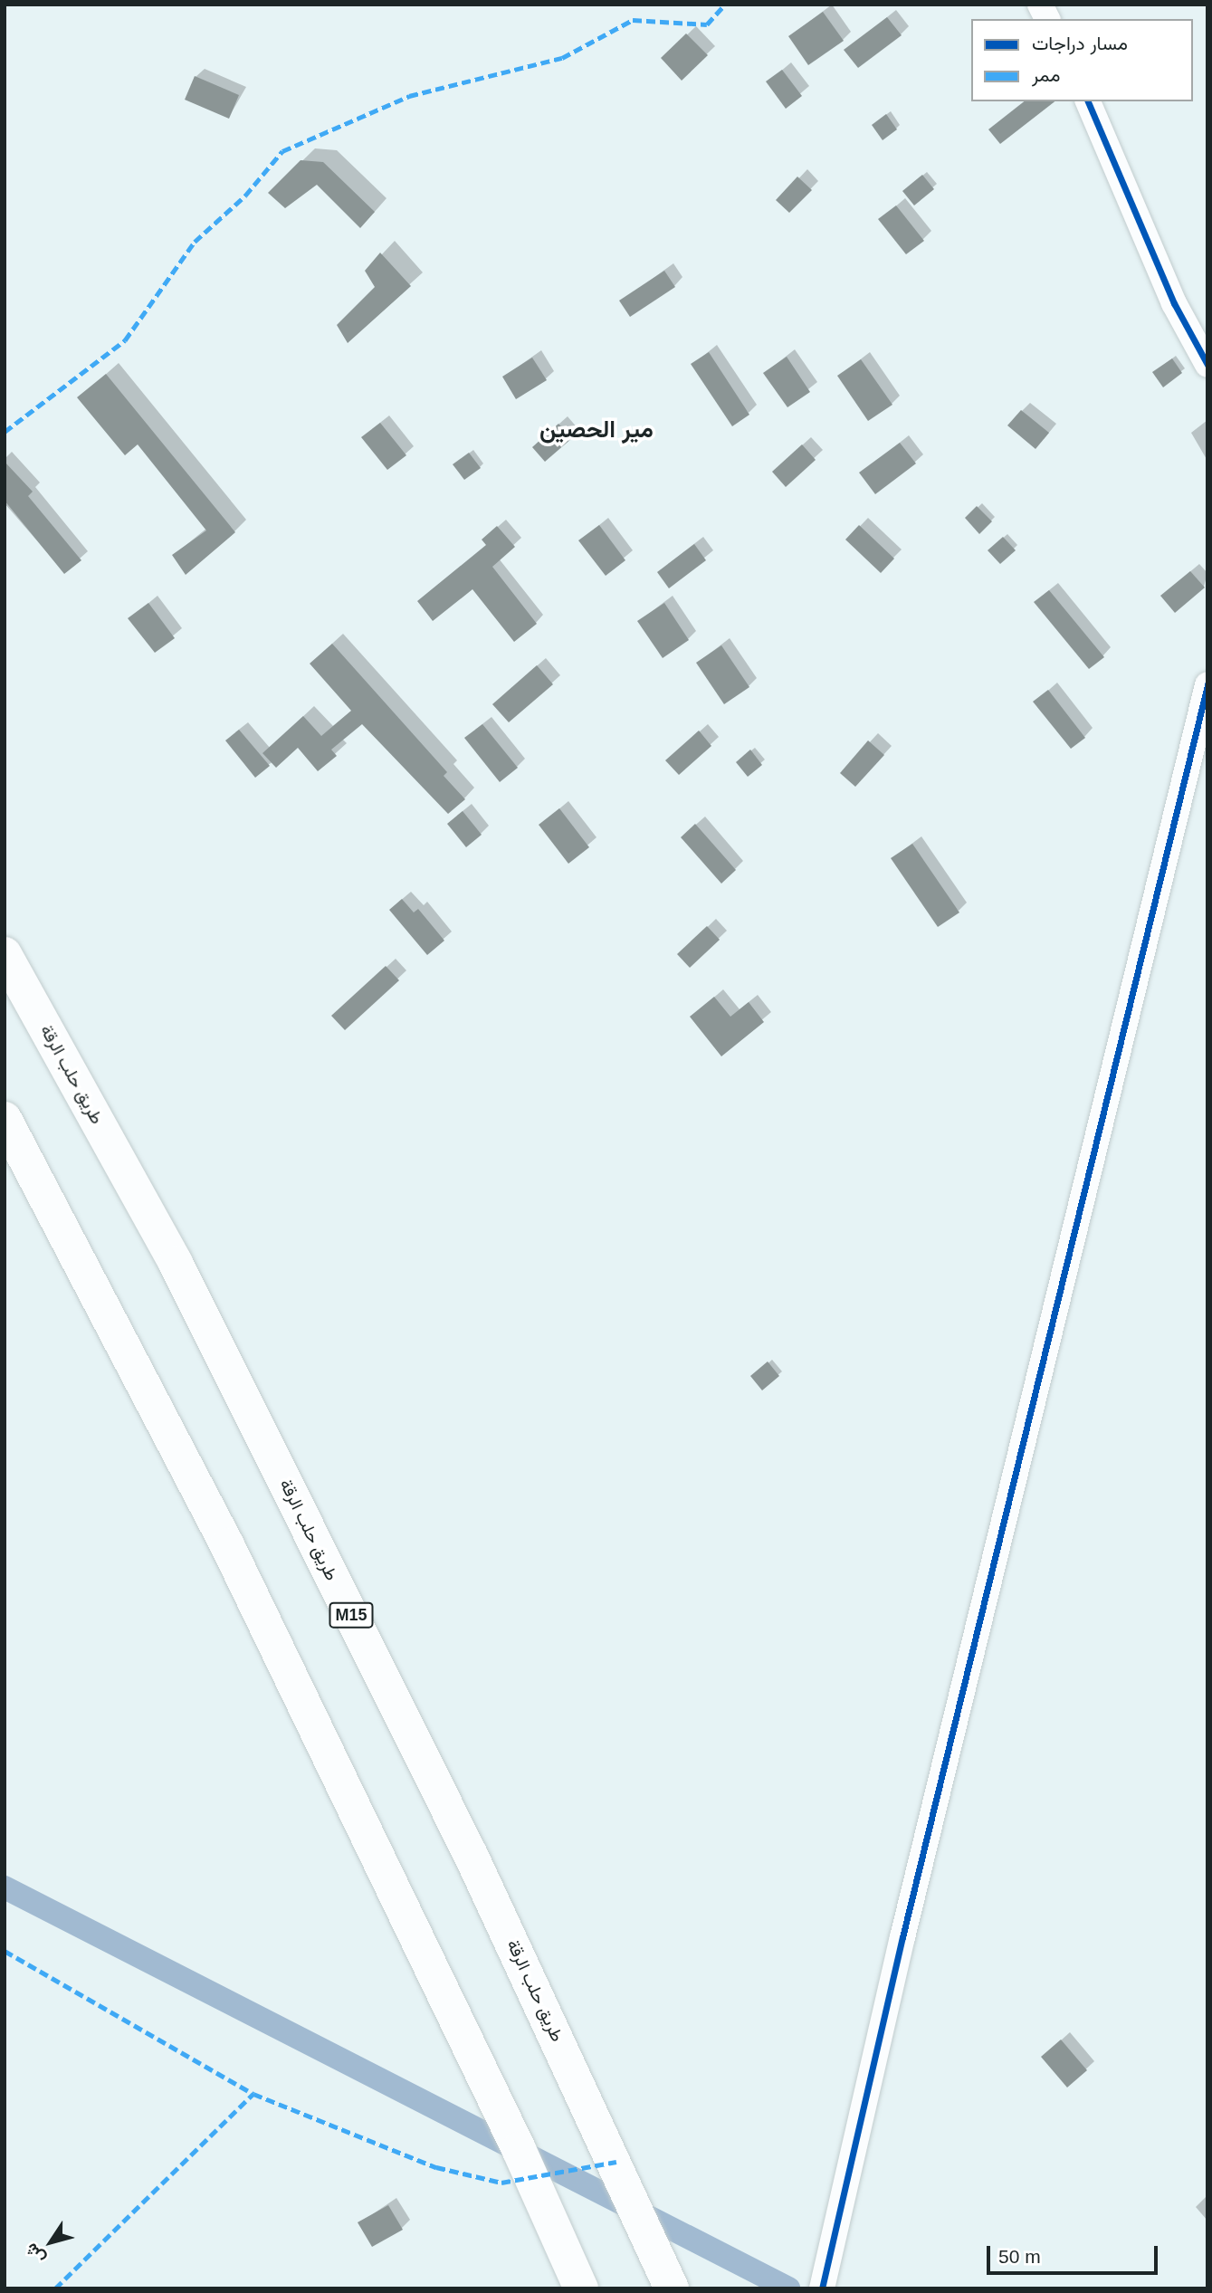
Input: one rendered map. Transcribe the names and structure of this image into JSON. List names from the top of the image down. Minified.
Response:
{"streets":{"highway":["طريق حلب الرقة","M15"]},"districts":["مير الحصين"],"legend":["مسار دراجات","ممر"],"scale_bar":"50 m","north":"bottom left"}
